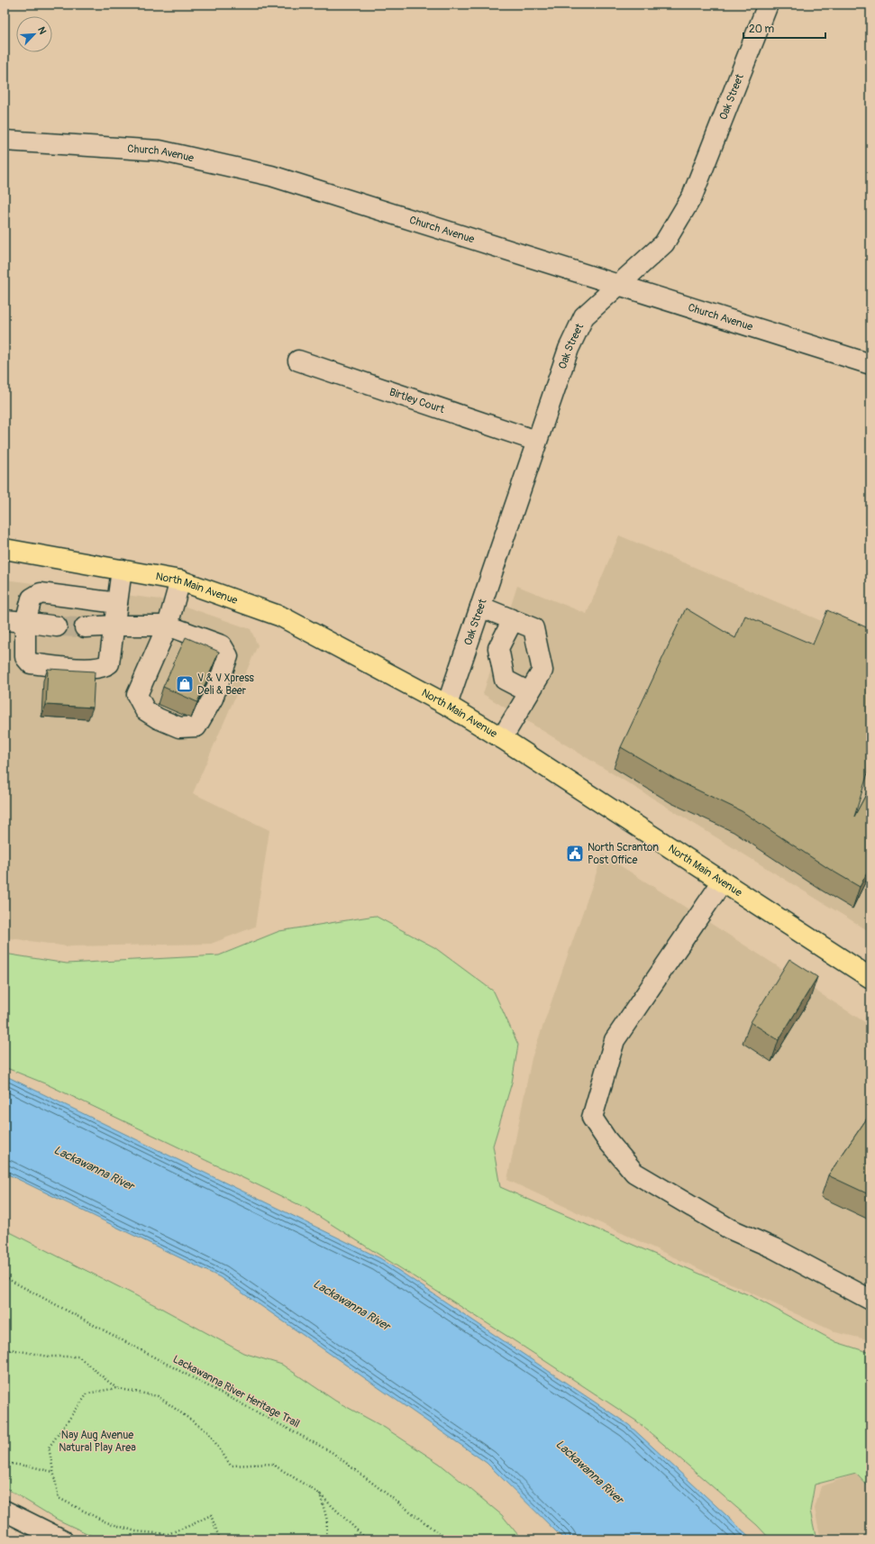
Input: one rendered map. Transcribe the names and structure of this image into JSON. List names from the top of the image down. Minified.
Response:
{"streets":{"main road":["North Main Avenue"],"street":["Oak Street","Church Avenue","Birtley Court"],"path":["Lackawanna River Heritage Trail"]},"crossings":[["Oak Street","Church Avenue"],["Oak Street","Birtley Court"],["Oak Street","North Main Avenue"]],"water":["Lackawanna River"],"parks":["Nay Aug Avenue Natural Play Area"],"places":{"shop":["V & V Xpress Deli & Beer"],"public building":["North Scranton Post Office"]},"scale_bar":"20 m","north":"top right"}
